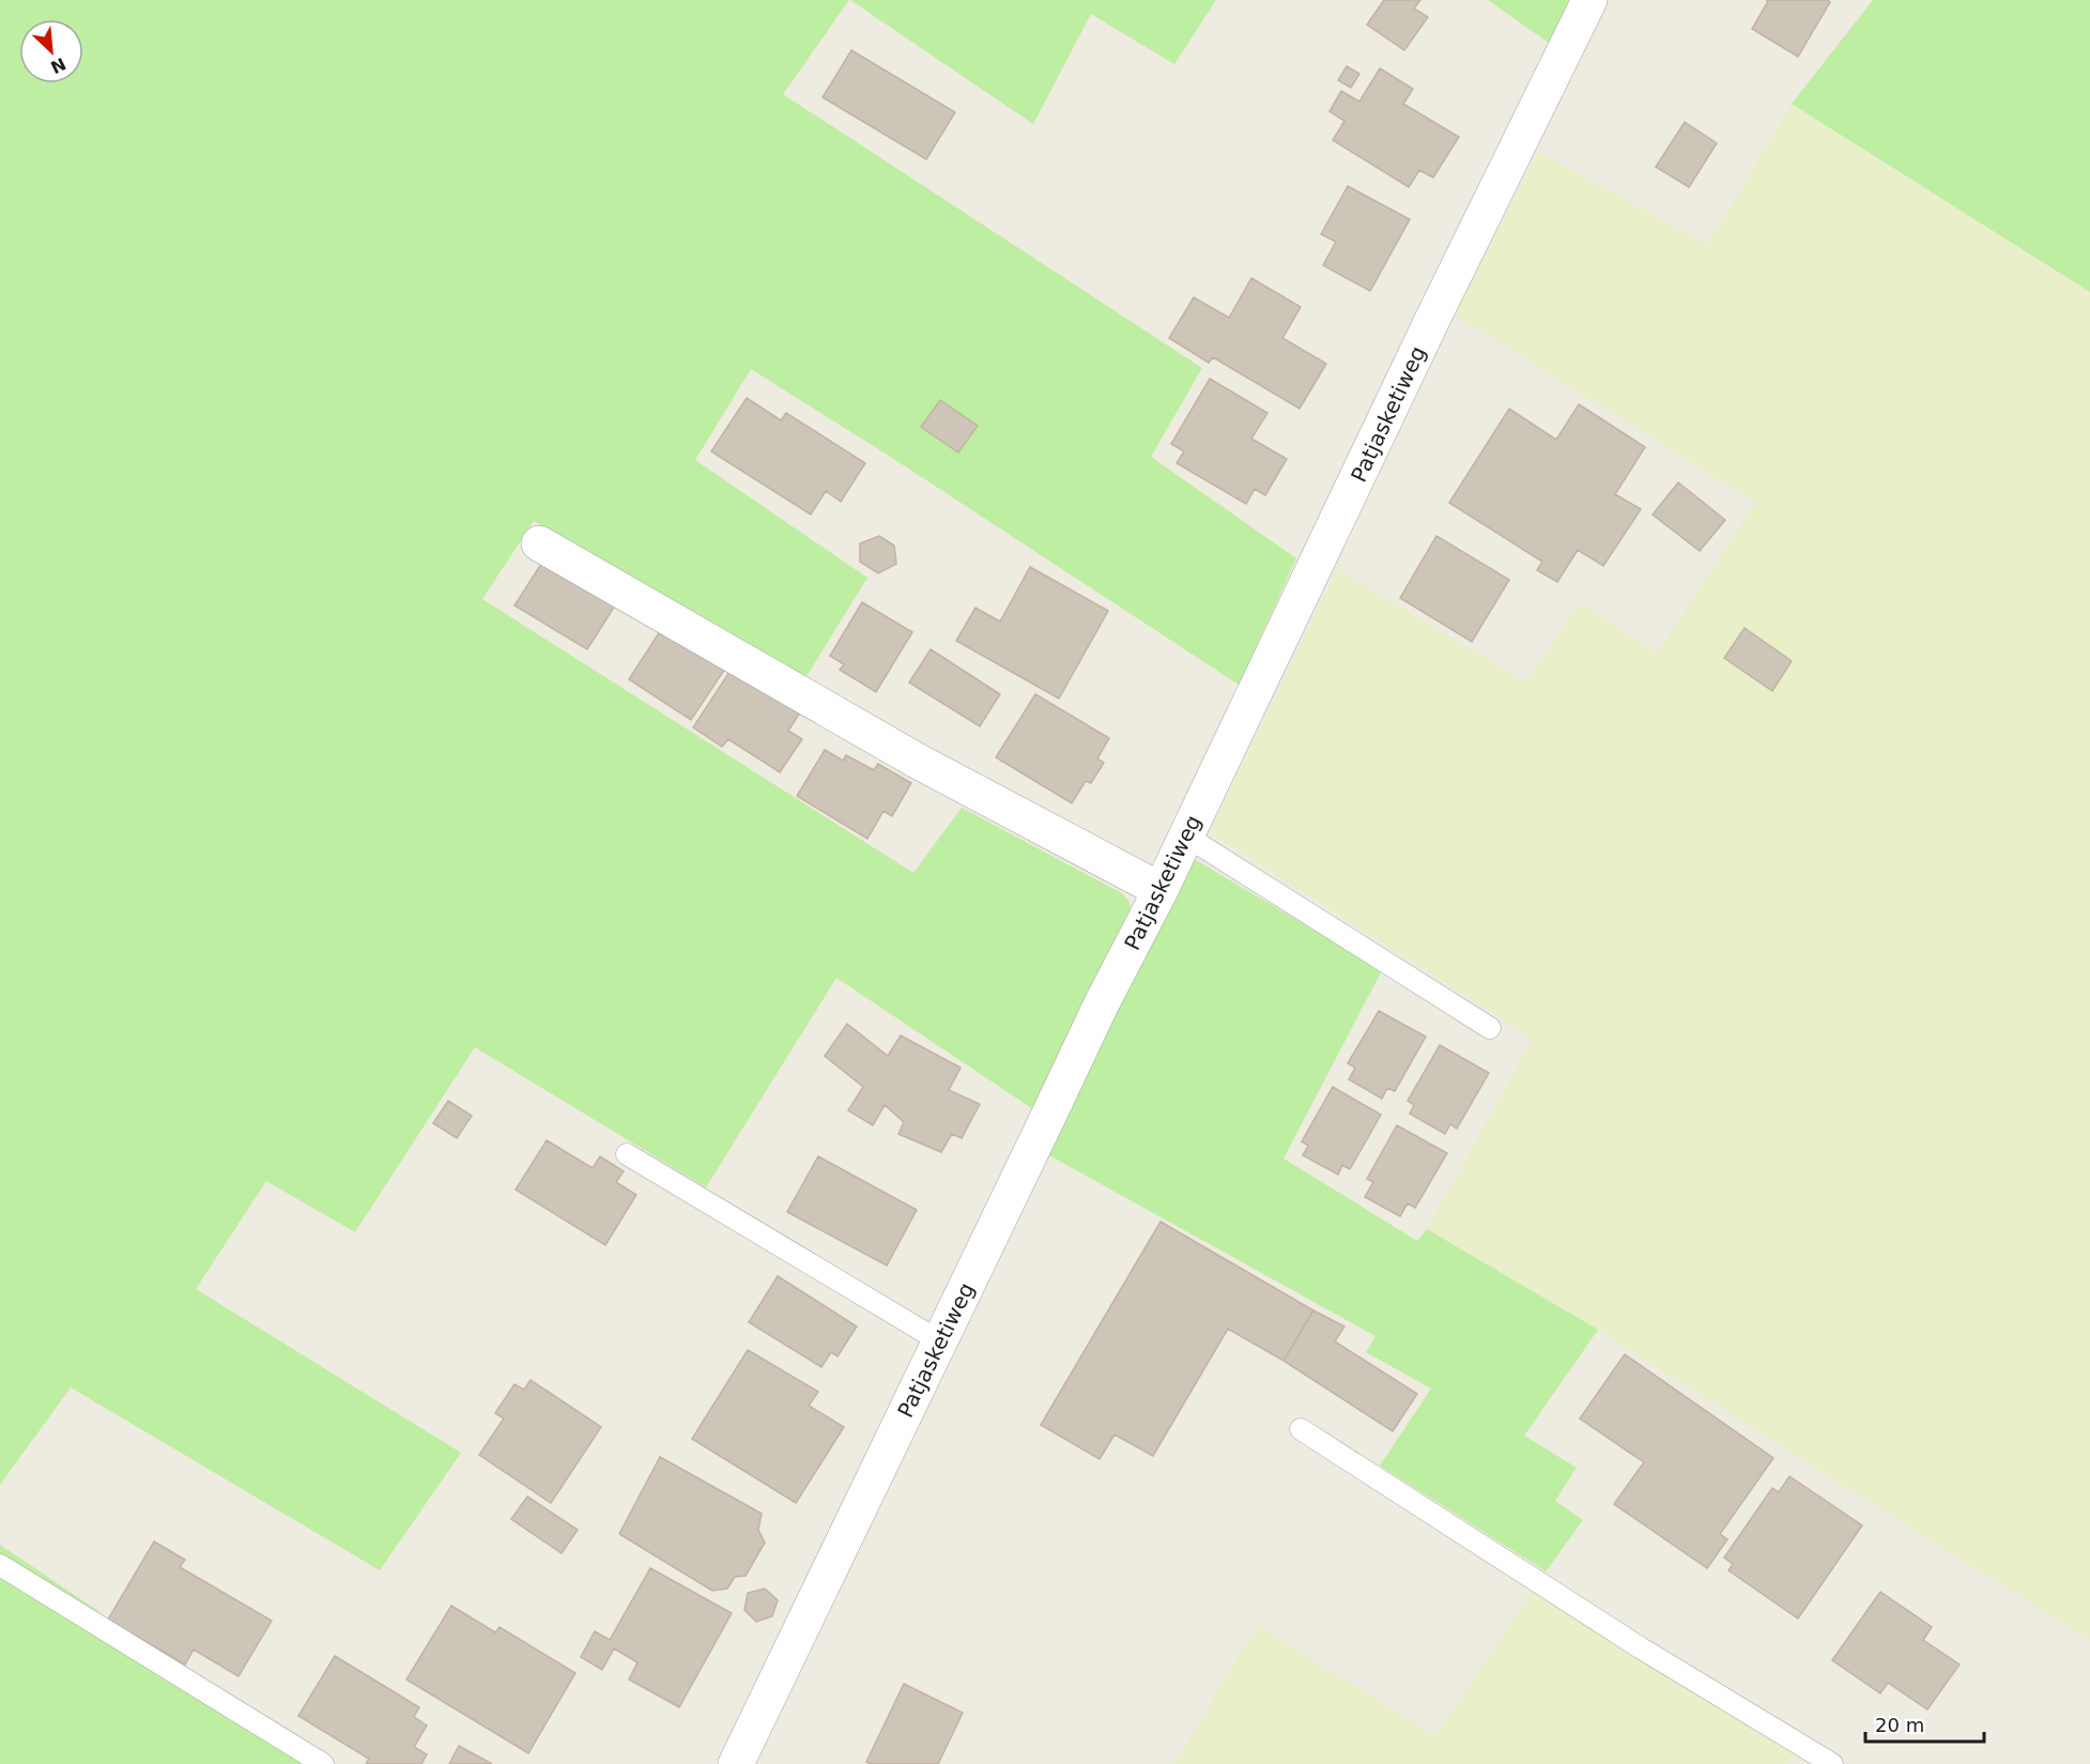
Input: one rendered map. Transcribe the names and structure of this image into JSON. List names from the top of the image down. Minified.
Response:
{"streets":{"street":["Patjasketiweg"]},"scale_bar":"20 m","north":"bottom right"}
